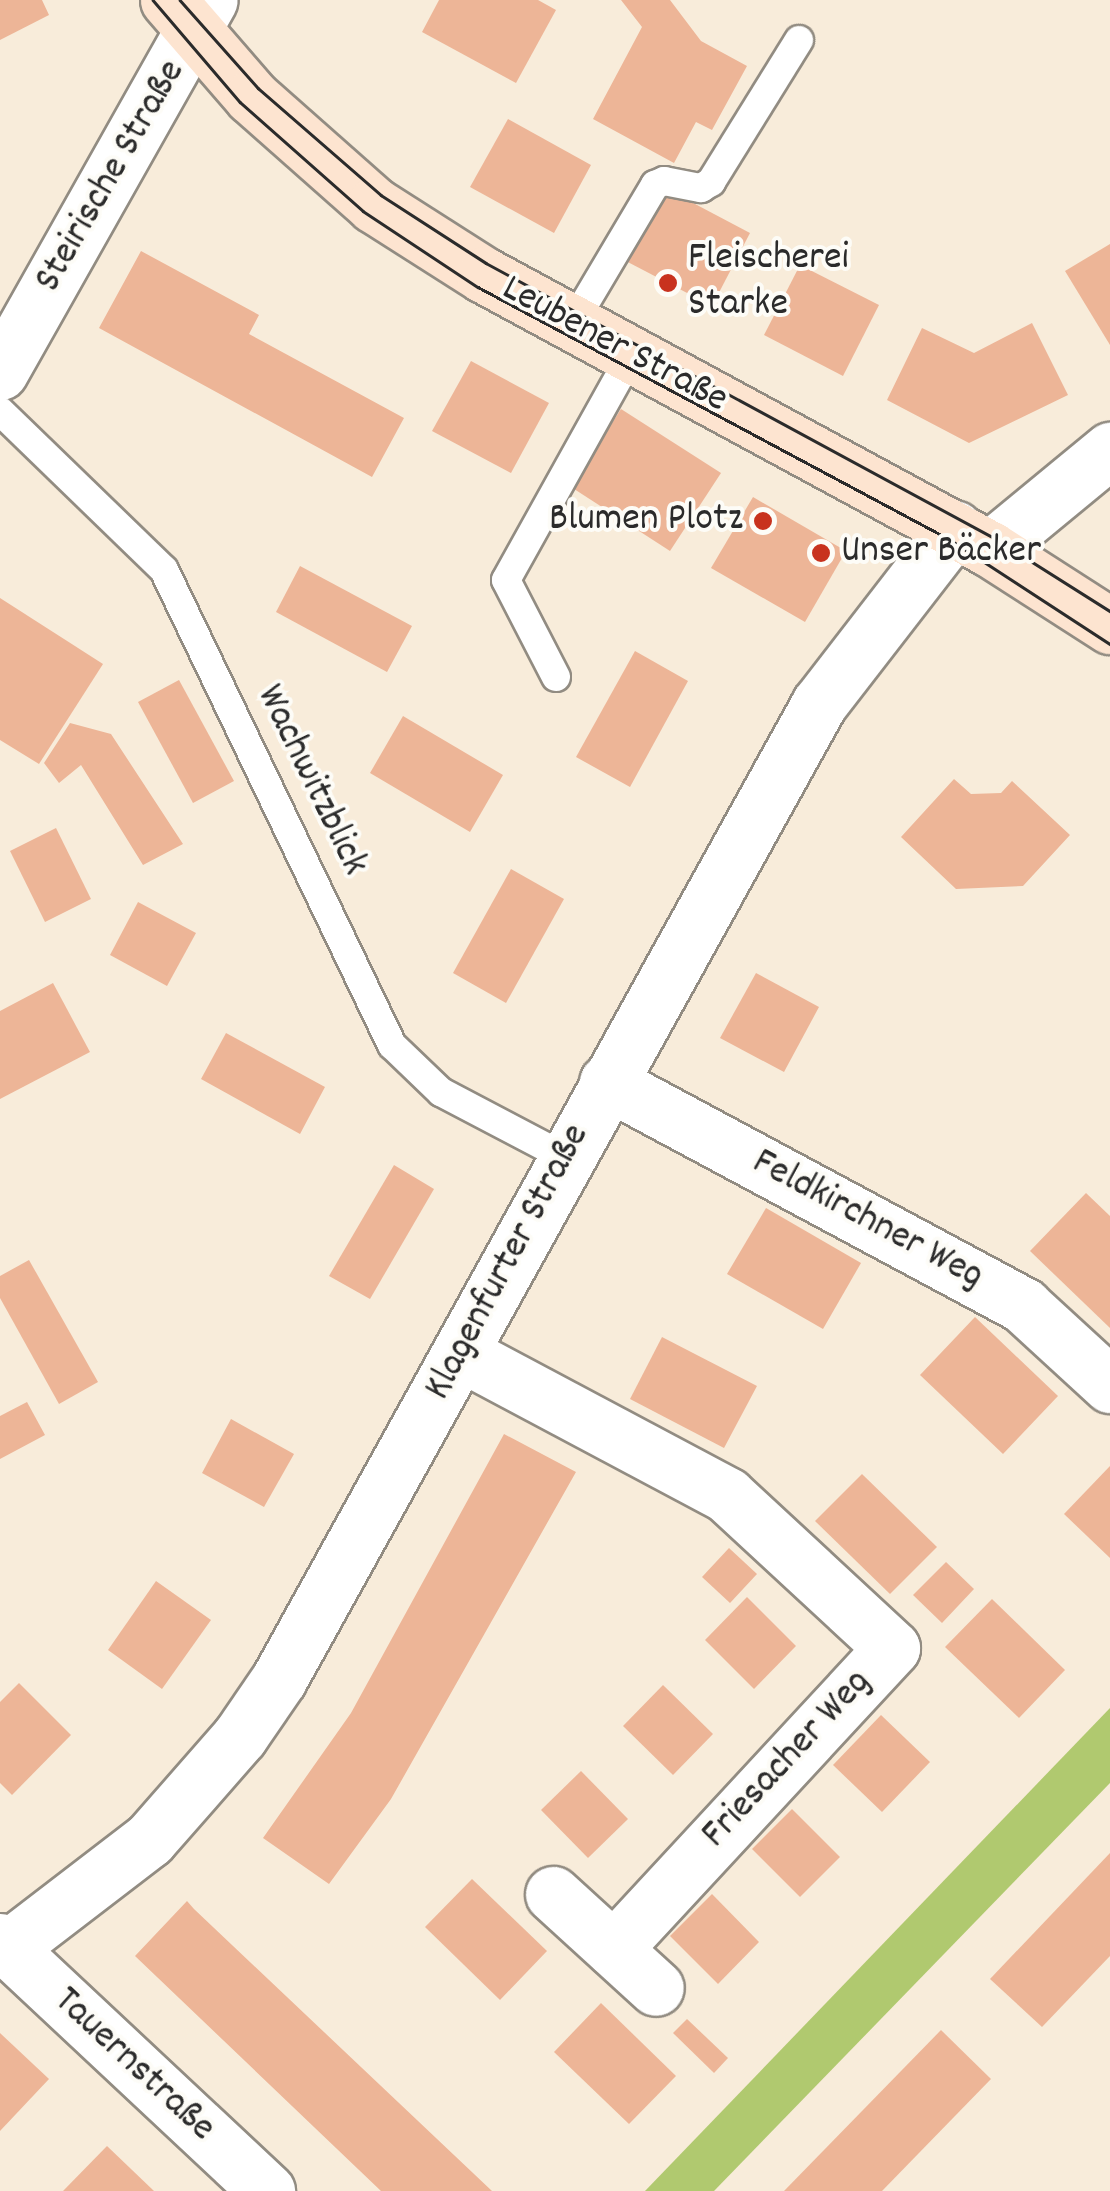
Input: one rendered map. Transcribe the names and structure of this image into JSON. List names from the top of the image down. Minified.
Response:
{"streets":{"street":["Steirische Straße","Leubener Straße","Feldkirchner Weg","Klagenfurter Straße","Friesacher Weg","Tauernstraße"],"lane":["Wachwitzblick"]},"crossings":[["Steirische Straße","Leubener Straße"],["Leubener Straße","Klagenfurter Straße"],["Wachwitzblick","Klagenfurter Straße"],["Feldkirchner Weg","Klagenfurter Straße"],["Klagenfurter Straße","Friesacher Weg"],["Klagenfurter Straße","Tauernstraße"]],"places":["Fleischerei Starke","Blumen Plotz","Unser Bäcker"]}
